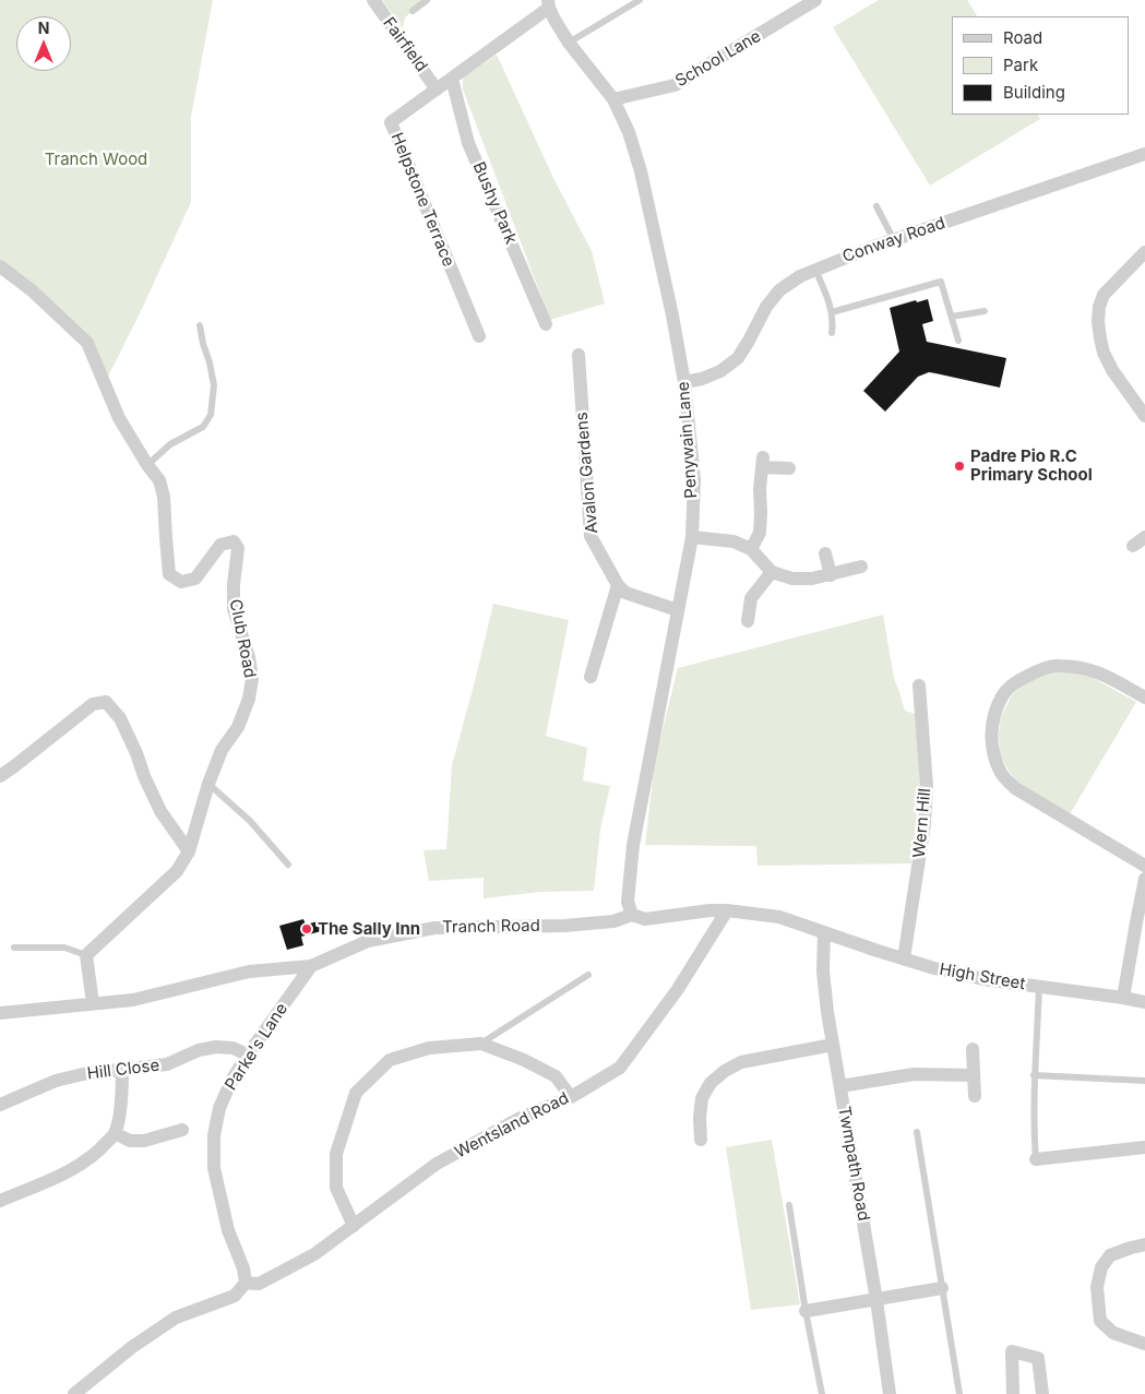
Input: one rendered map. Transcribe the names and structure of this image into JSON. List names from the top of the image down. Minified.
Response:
{"streets":{"street":["Fairfield","School Lane","Helpstone Terrace","Bushy Park","Conway Road","Penywain Lane","Avalon Gardens","Club Road","Wern Hill","Tranch Road","High Street","Parke's Lane","Hill Close","Wentsland Road","Twmpath Road"]},"crossings":[["Fairfield","Helpstone Terrace"],["School Lane","Penywain Lane"],["Helpstone Terrace","Bushy Park"],["Helpstone Terrace","Penywain Lane"],["Conway Road","Penywain Lane"],["Penywain Lane","Tranch Road"],["Wern Hill","High Street"],["Tranch Road","High Street"],["Tranch Road","Parke's Lane"],["Tranch Road","Wentsland Road"],["Tranch Road","Twmpath Road"],["High Street","Twmpath Road"],["Parke's Lane","Hill Close"],["Parke's Lane","Wentsland Road"]],"parks":["Tranch Wood"],"places":["Padre Pio R.C Primary School","The Sally Inn"],"legend":["Road","Park","Building"],"north":"top"}
